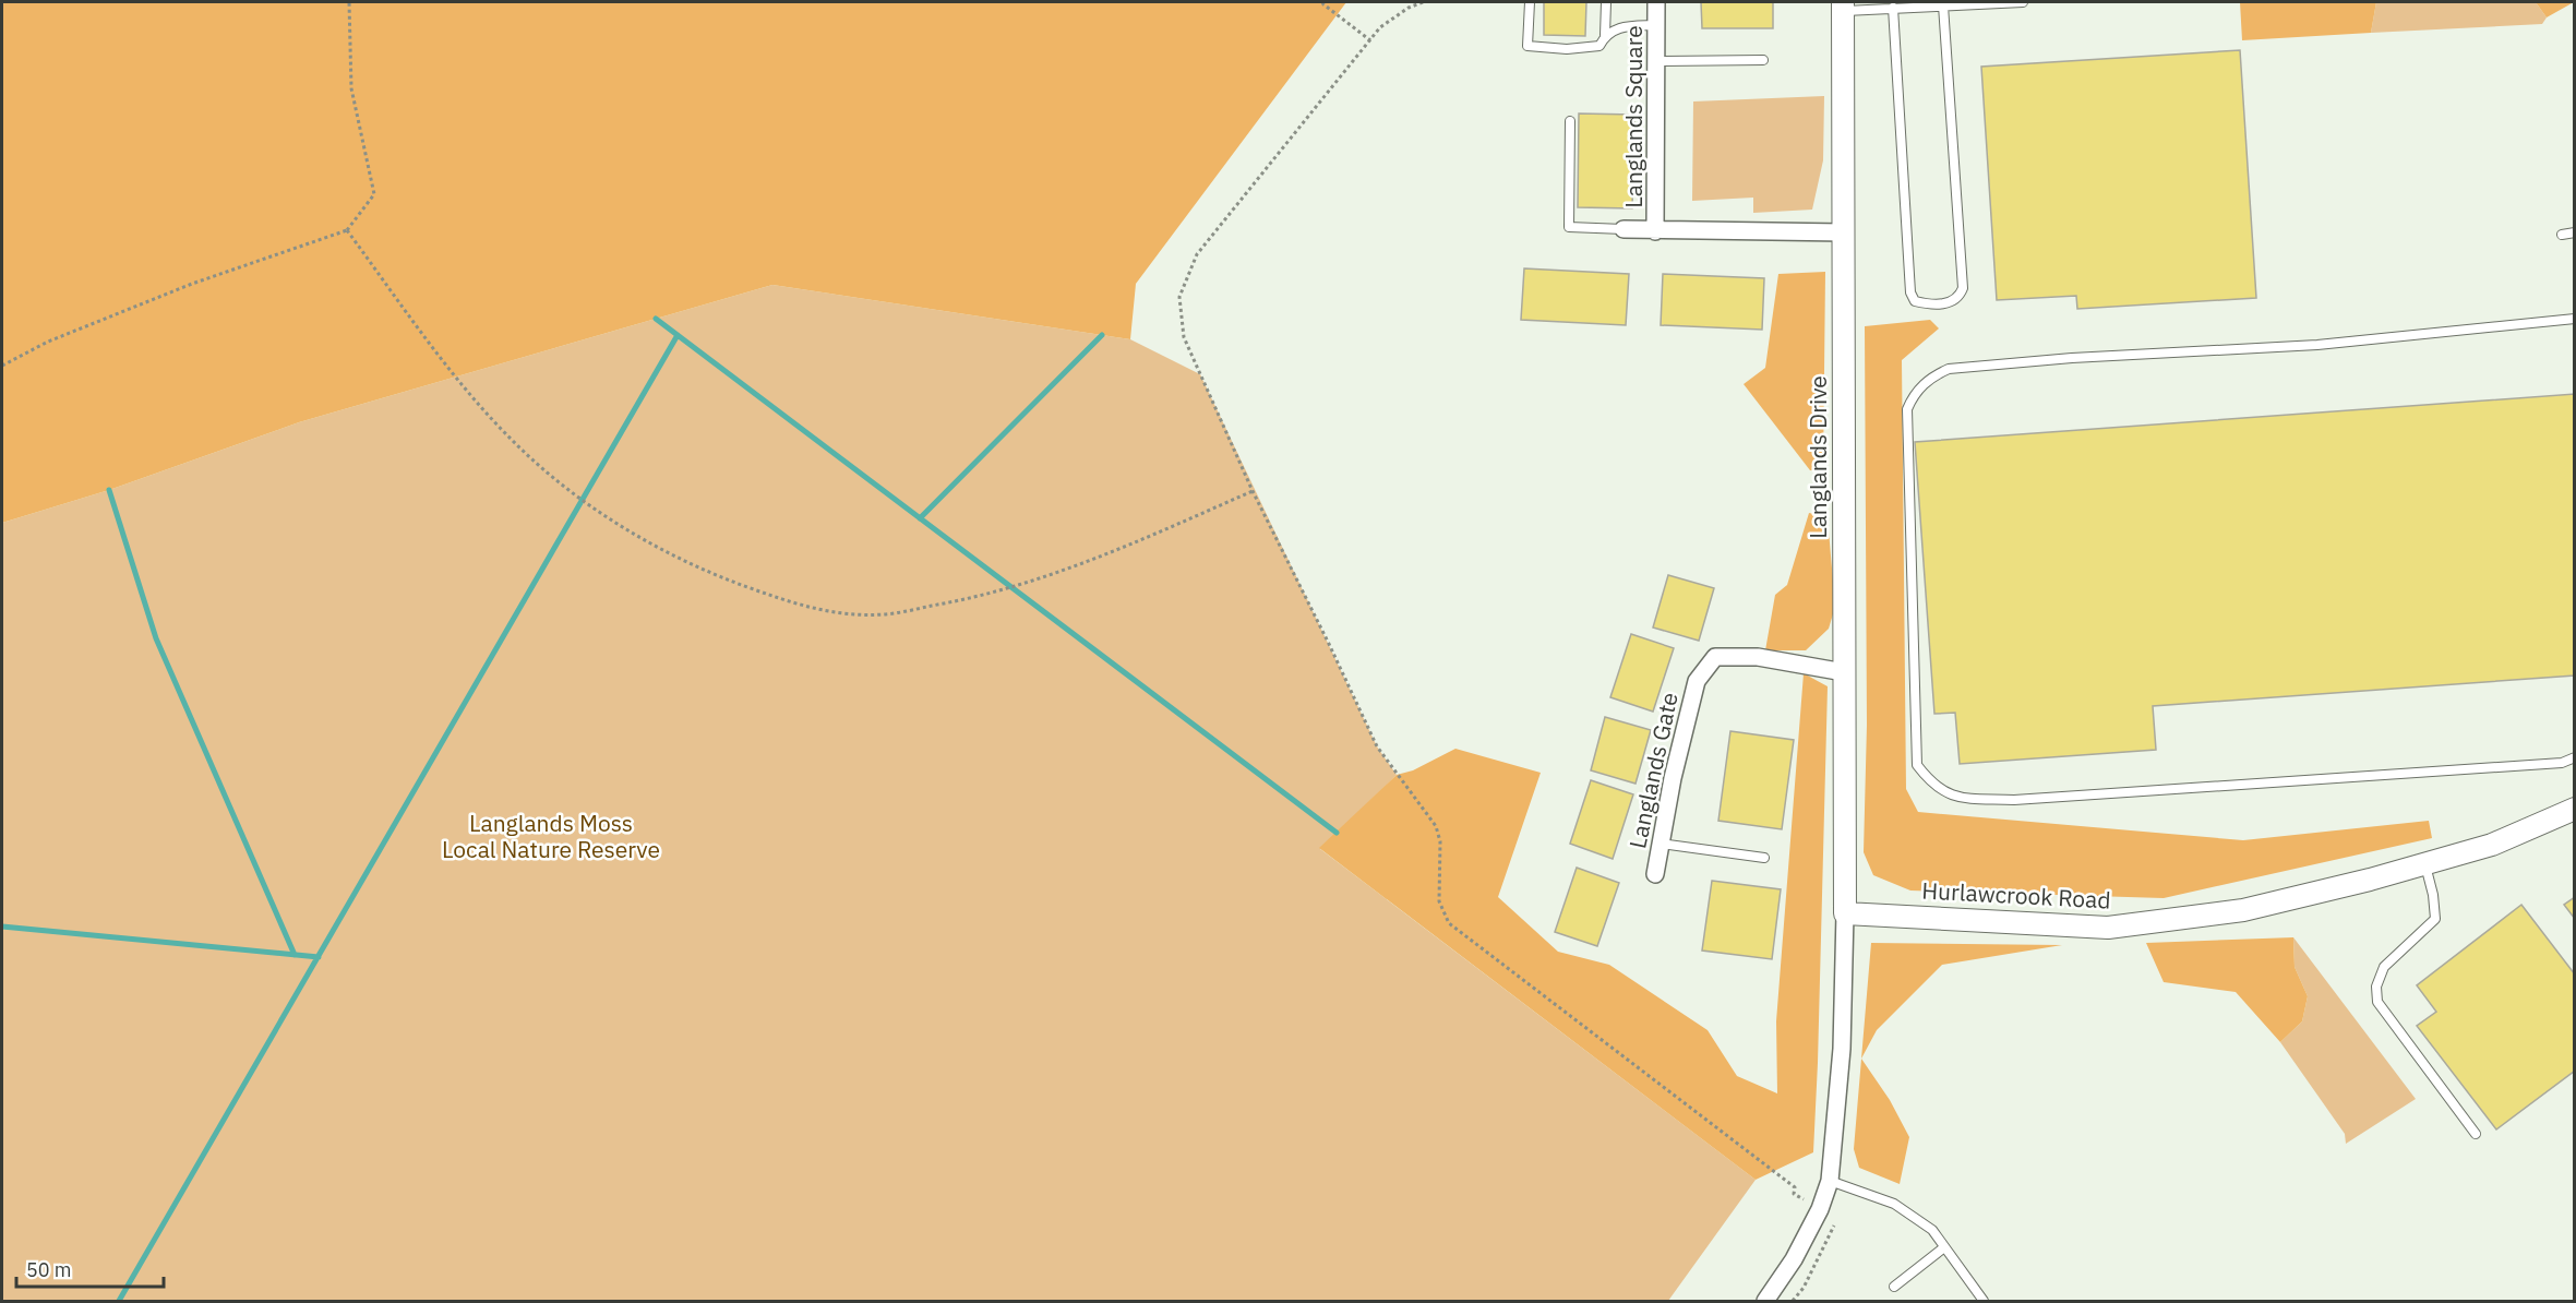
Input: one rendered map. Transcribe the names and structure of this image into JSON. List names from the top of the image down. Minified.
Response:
{"streets":{"street":["Langlands Square","Langlands Drive","Langlands Gate","Hurlawcrook Road"]},"crossings":[["Langlands Square","Langlands Drive"],["Langlands Drive","Langlands Gate"],["Langlands Drive","Hurlawcrook Road"]],"parks":["Langlands Moss Local Nature Reserve"],"scale_bar":"50 m"}
